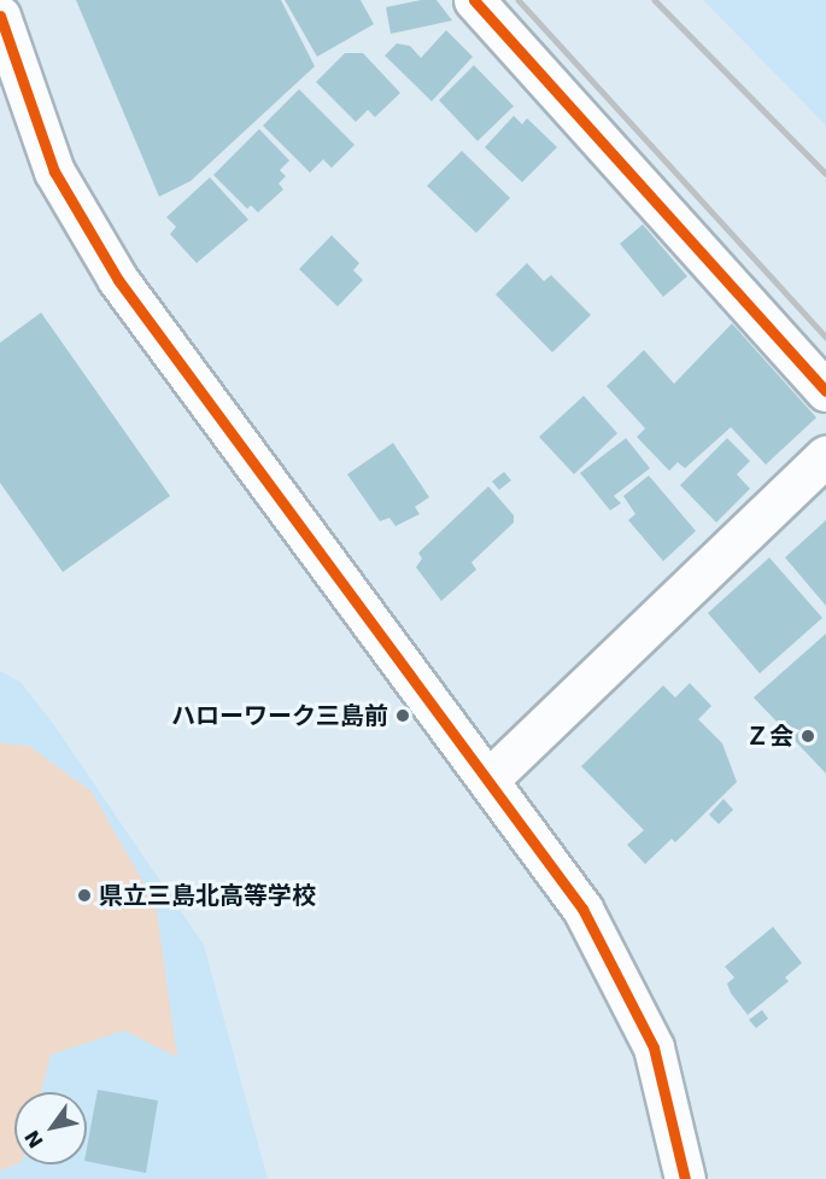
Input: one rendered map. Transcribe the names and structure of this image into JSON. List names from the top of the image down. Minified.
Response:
{"places":["ハローワーク三島前","Ｚ会","県立三島北高等学校"],"north":"bottom left"}
